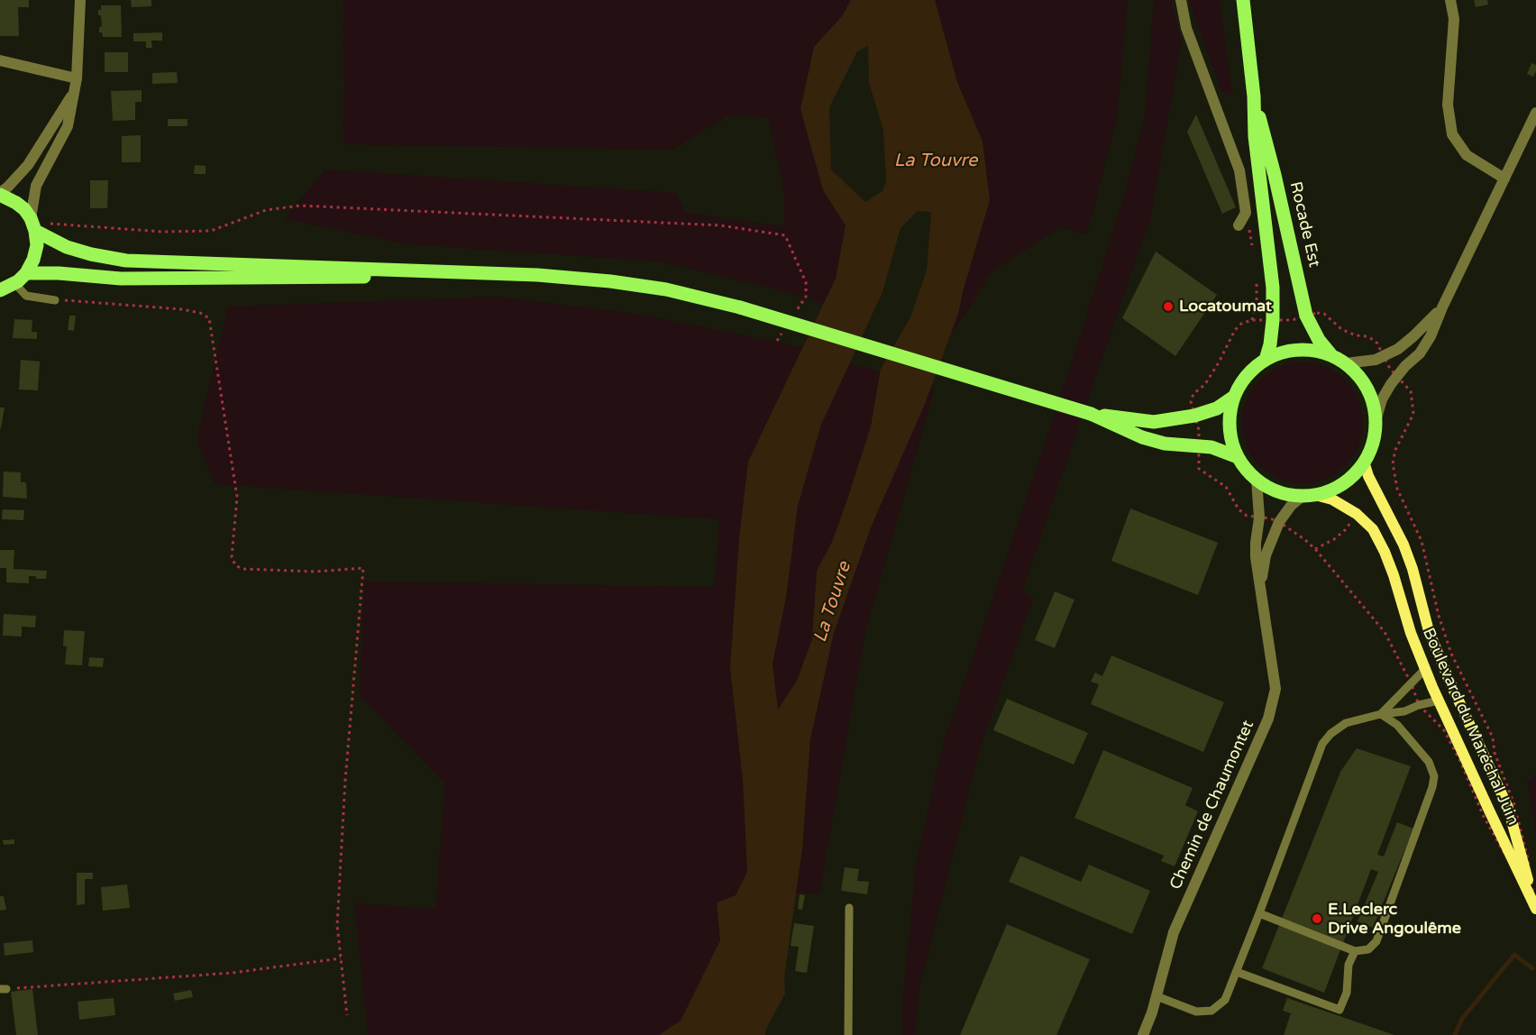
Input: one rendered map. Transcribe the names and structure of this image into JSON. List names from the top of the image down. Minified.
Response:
{"streets":{"main road":["Rocade Est","Boulevard du Maréchal Juin"],"street":["Chemin de Chaumontet"]},"crossings":[["Rocade Est","Boulevard du Maréchal Juin"],["Rocade Est","Chemin de Chaumontet"],["Boulevard du Maréchal Juin","Chemin de Chaumontet"]],"water":["La Touvre"],"places":["Locatoumat","E.Leclerc Drive Angoulême"]}
